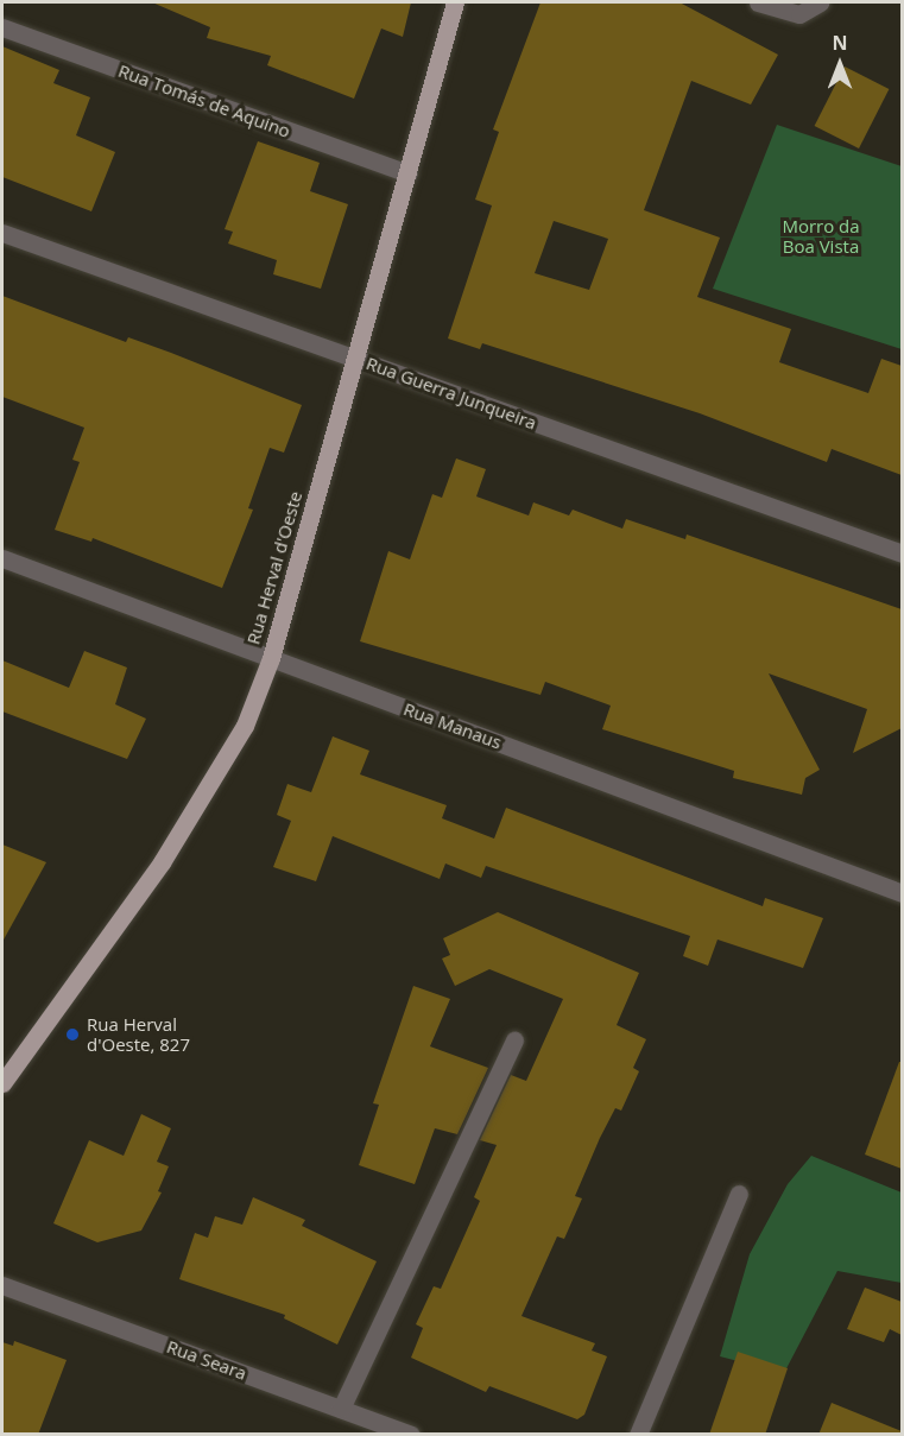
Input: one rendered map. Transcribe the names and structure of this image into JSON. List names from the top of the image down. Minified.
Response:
{"streets":{"main road":["Rua Herval d'Oeste"],"street":["Rua Tomás de Aquino","Rua Guerra Junqueira","Rua Manaus","Rua Seara"]},"crossings":[["Rua Tomás de Aquino","Rua Herval d'Oeste"],["Rua Guerra Junqueira","Rua Herval d'Oeste"],["Rua Herval d'Oeste","Rua Manaus"]],"parks":["Morro da Boa Vista"],"places":["Rua Herval d'Oeste, 827"],"north":"top"}
